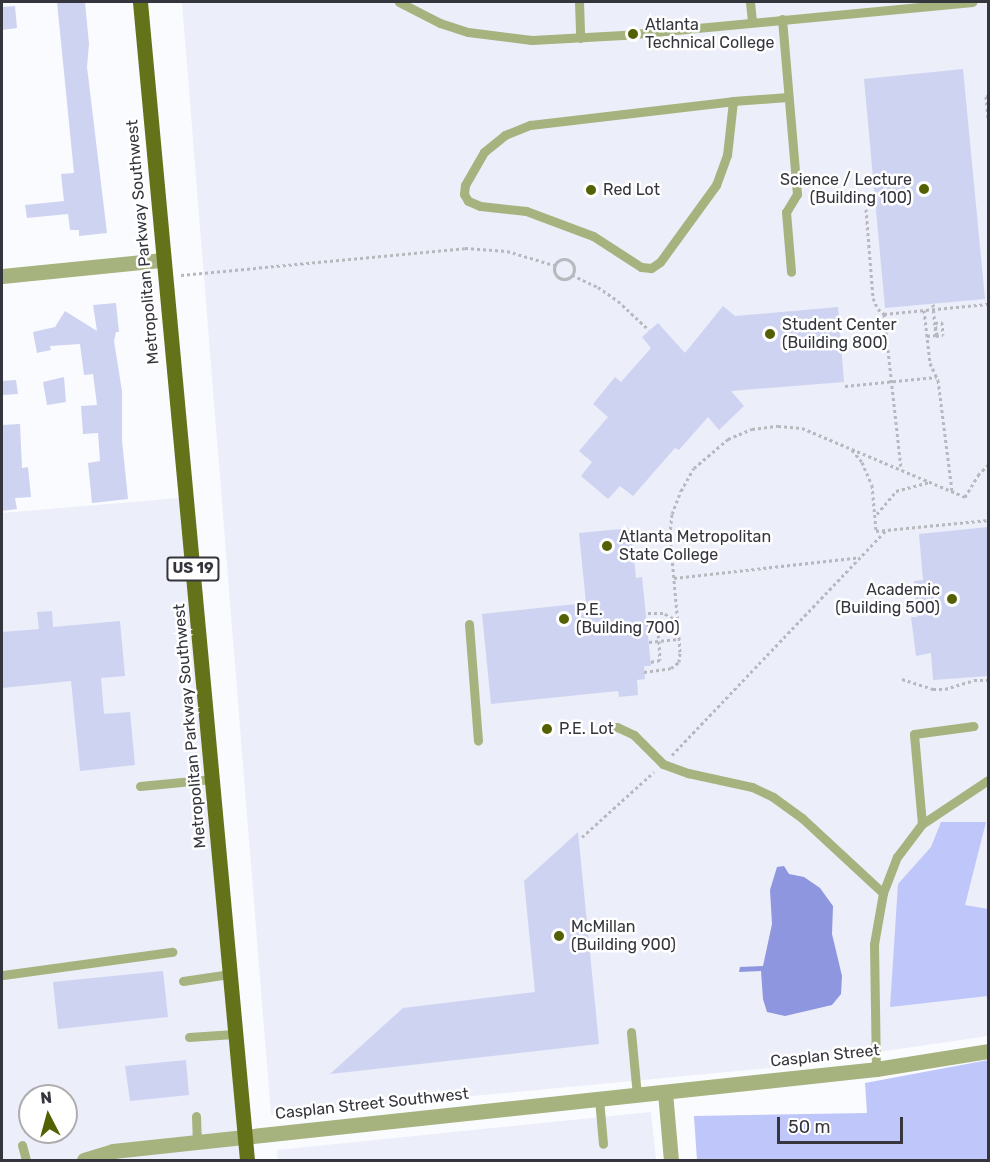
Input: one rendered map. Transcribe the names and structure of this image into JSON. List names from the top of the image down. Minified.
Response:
{"streets":{"main road":["Metropolitan Parkway Southwest","US 19"],"street":["Casplan Street","Casplan Street Southwest"]},"crossings":[["Metropolitan Parkway Southwest","Casplan Street Southwest"],["Casplan Street","Casplan Street Southwest"]],"places":["Atlanta Technical College","Science / Lecture (Building 100)","Red Lot","Student Center (Building 800)","Atlanta Metropolitan State College","Academic (Building 500)","P.E. (Building 700)","P.E. Lot","McMillan (Building 900)"],"scale_bar":"50 m","north":"top"}
